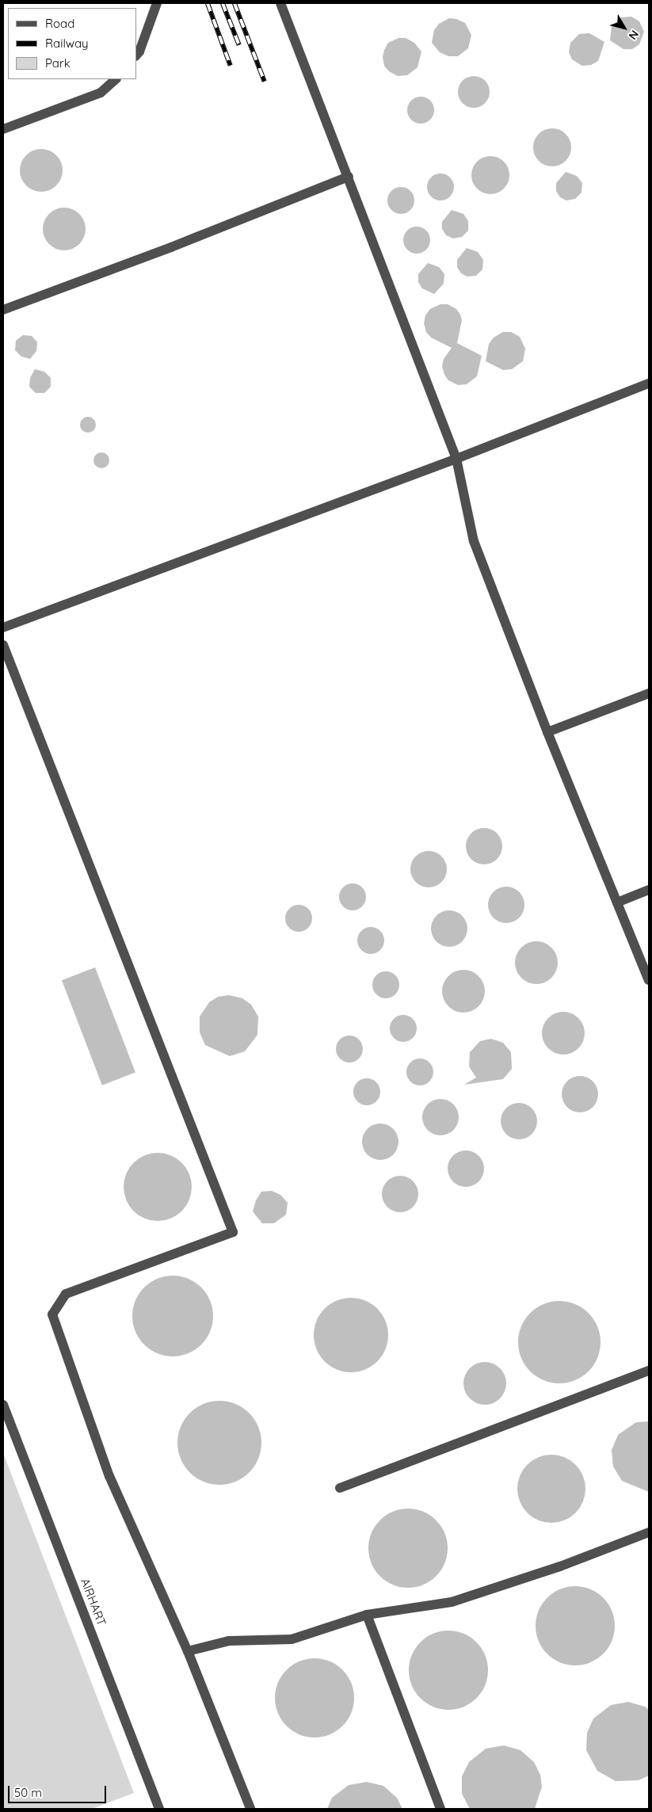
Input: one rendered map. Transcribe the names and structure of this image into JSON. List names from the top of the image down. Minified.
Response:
{"streets":{"street":["AIRHART"]},"legend":["Road","Railway","Park"],"scale_bar":"50 m","north":"bottom right"}
